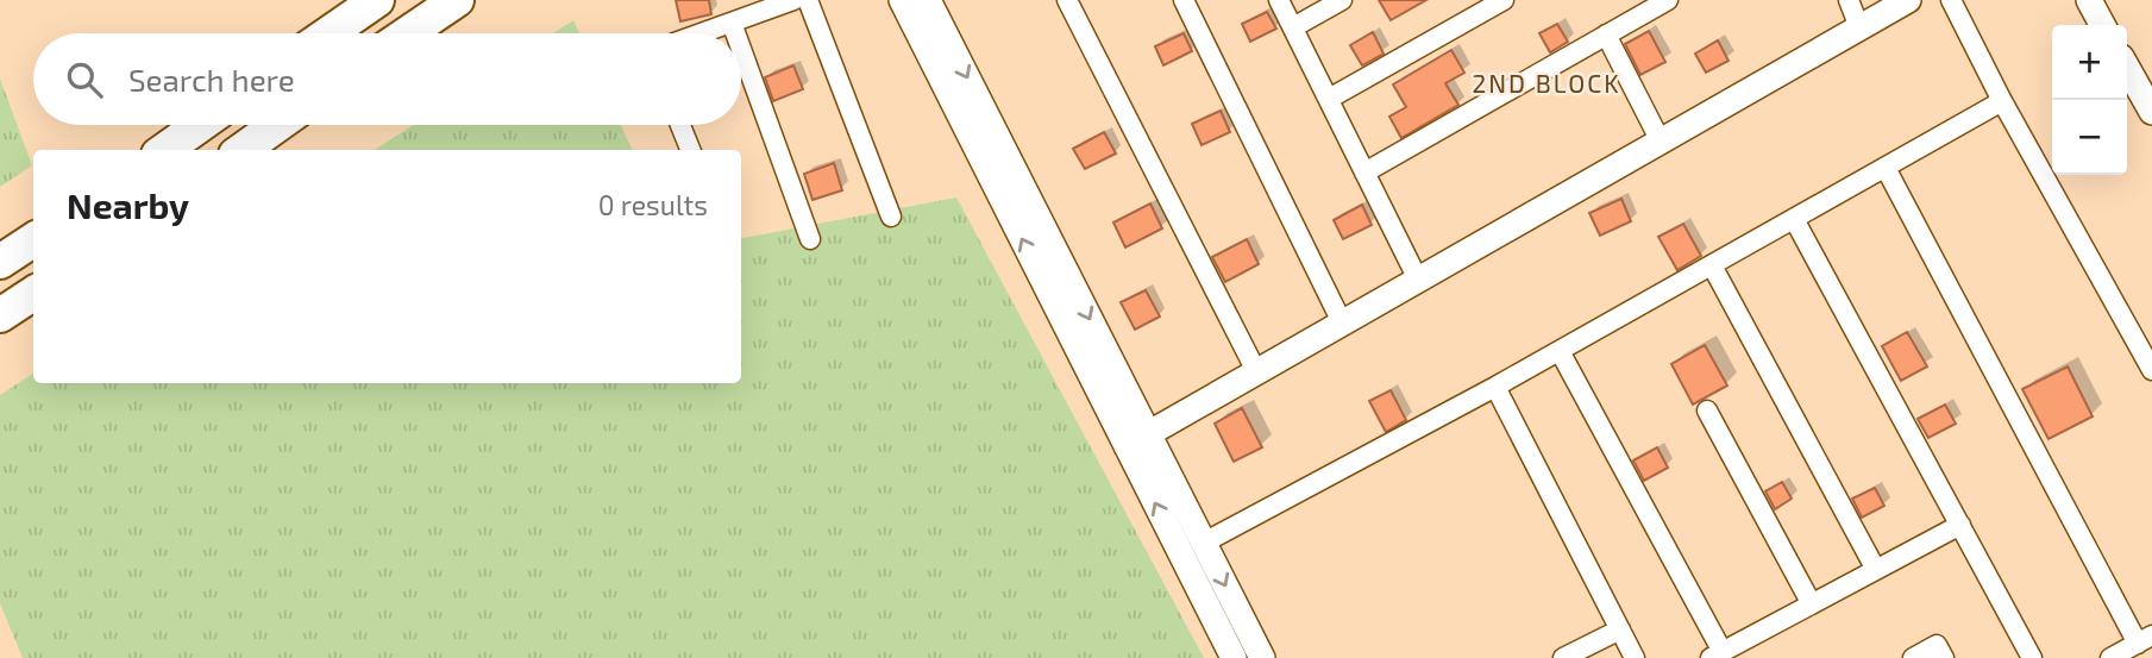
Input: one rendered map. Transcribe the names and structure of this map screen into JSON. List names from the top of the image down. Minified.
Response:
{"districts":["2ND BLOCK"],"page":{"map_buttons":["+","−"],"search":"Search here","heading":["Nearby","0 results"]}}
